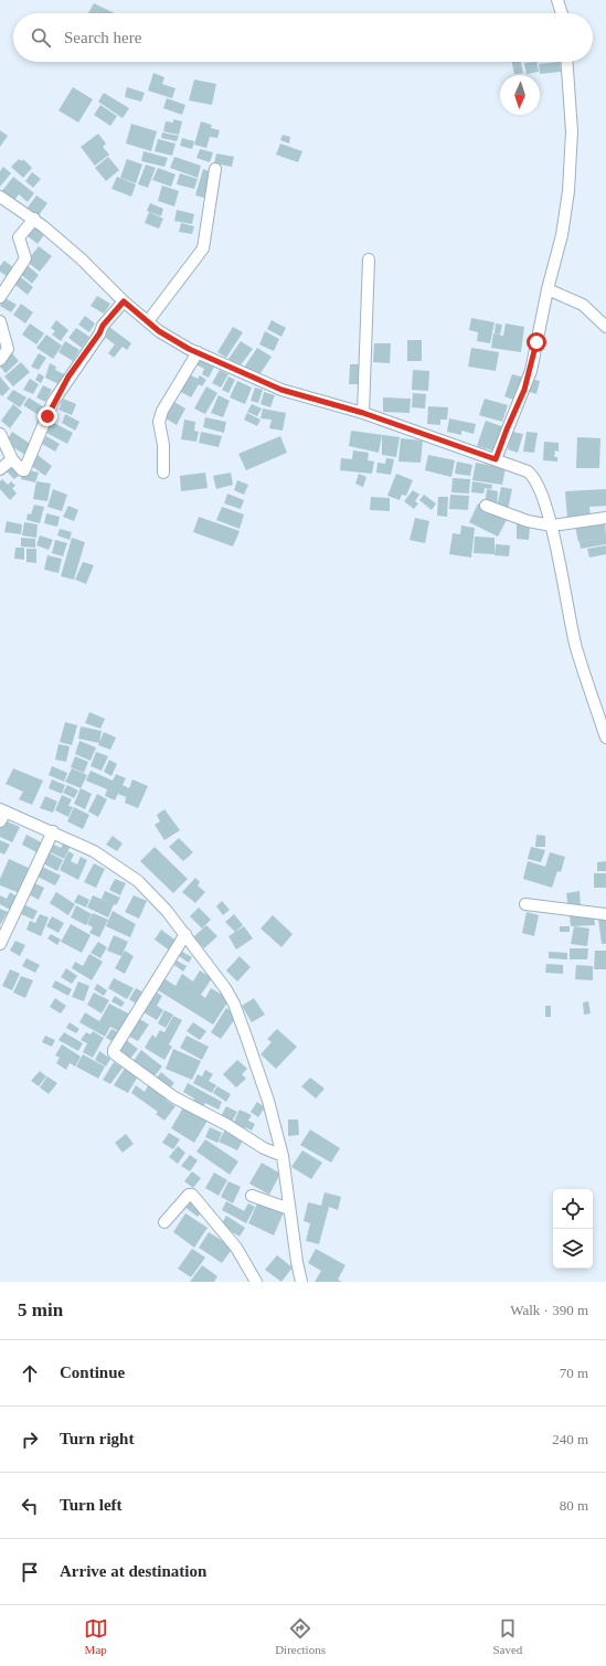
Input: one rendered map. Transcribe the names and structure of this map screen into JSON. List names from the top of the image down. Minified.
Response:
{"north":"bottom","page":{"search":"Search here","heading":["5 min","Walk · 390 m"],"list":[["Continue","70 m"],["Turn right","240 m"],["Turn left","80 m"],"Arrive at destination"],"nav":["Map","Directions","Saved"]}}
